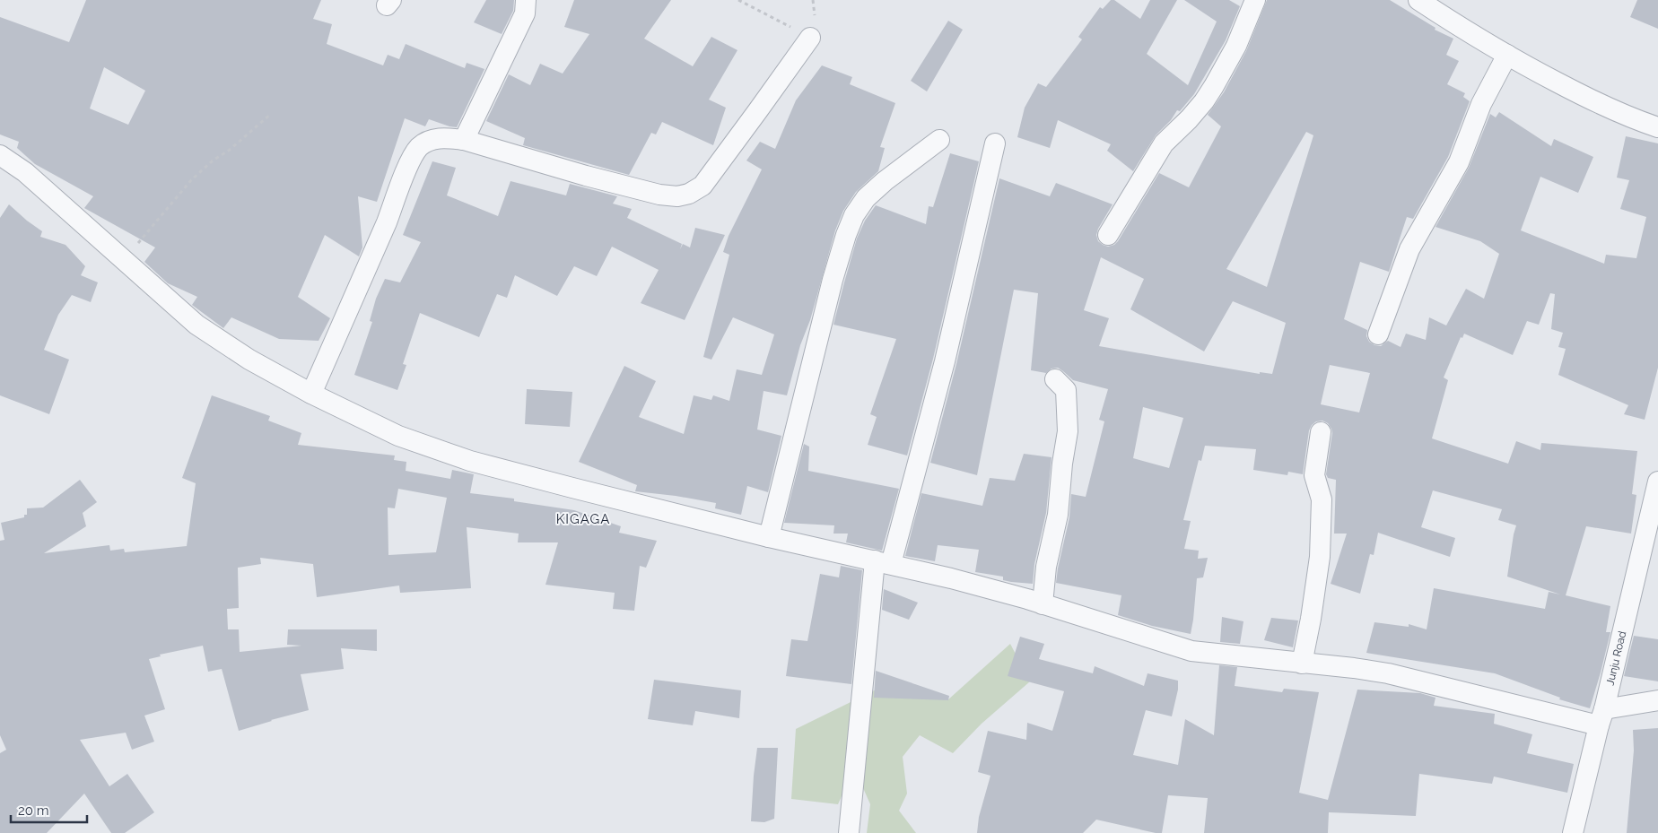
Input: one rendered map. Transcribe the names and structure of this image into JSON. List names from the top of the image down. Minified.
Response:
{"streets":{"street":["Junju Road"]},"districts":["KIGAGA"],"scale_bar":"20 m"}
